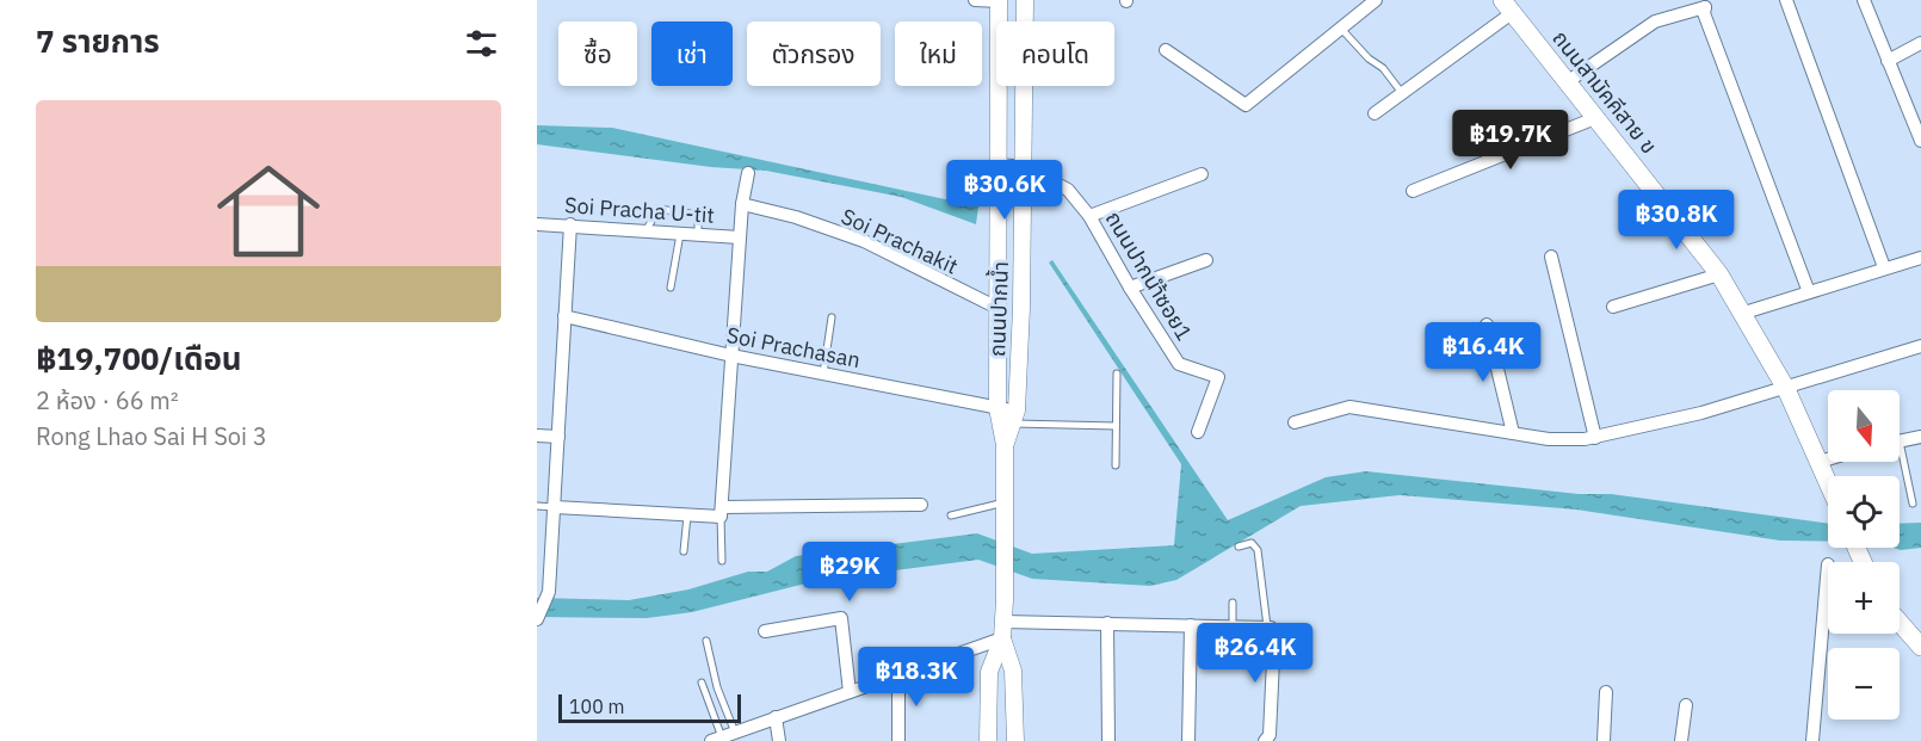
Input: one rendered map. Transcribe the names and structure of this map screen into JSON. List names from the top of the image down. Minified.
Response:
{"streets":{"main road":["ถนนสามัคคีสาย ข"],"street":["Soi Pracha U-tit","Soi Prachakit","ถนนปากนำ้ซอย1","ถนนปากน้ำ","Soi Prachasan"]},"crossings":[["Soi Prachakit","ถนนปากน้ำ"],["ถนนปากนำ้ซอย1","ถนนปากน้ำ"],["ถนนปากน้ำ","Soi Prachasan"]],"scale_bar":"100 m","north":"bottom","page":{"heading":"7 รายการ","chip":["ซื้อ","เช่า","ตัวกรอง","ใหม่","คอนโด"],"list":[{"name":"฿19,700/เดือน","note":"2 ห้อง · 66 m² · Rong Lhao Sai H Soi 3"}],"price":["฿19.7K","฿30.6K","฿30.8K","฿16.4K","฿29K","฿26.4K","฿18.3K"],"map_buttons":["+","−"],"scale":"100 m"}}
